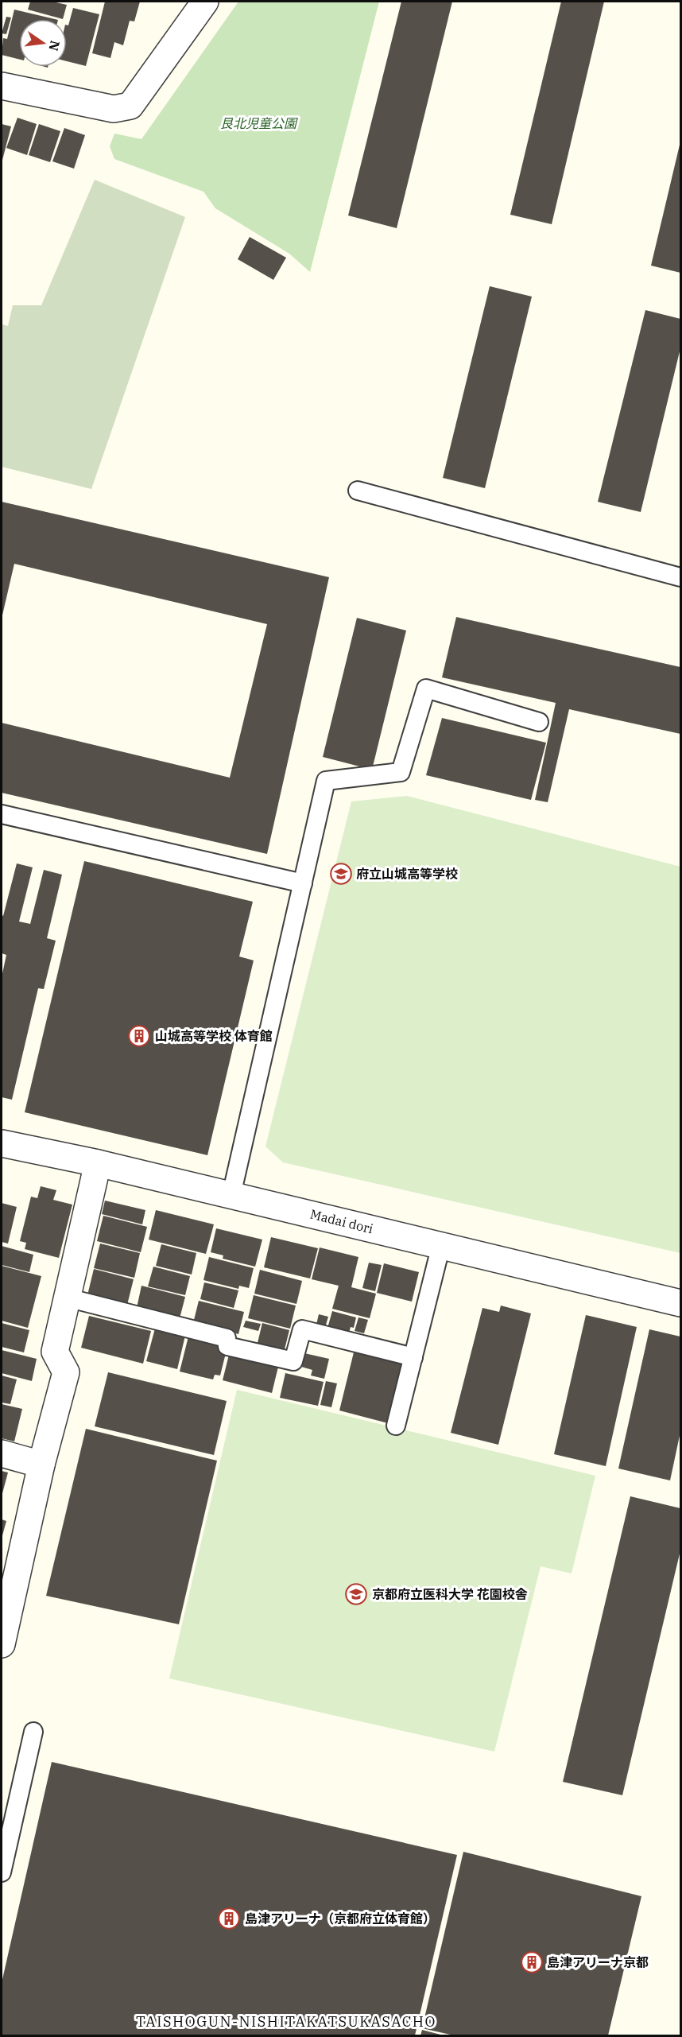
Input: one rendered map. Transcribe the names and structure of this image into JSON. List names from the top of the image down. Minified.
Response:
{"streets":{"street":["Madai dori"]},"districts":["TAISHOGUN-NISHITAKATSUKASACHO"],"parks":["艮北児童公園"],"places":{"school or university":["府立山城高等学校","京都府立医科大学 花園校舎"],"building":["山城高等学校 体育館","島津アリーナ（京都府立体育館）","島津アリーナ京都"]},"north":"right"}
